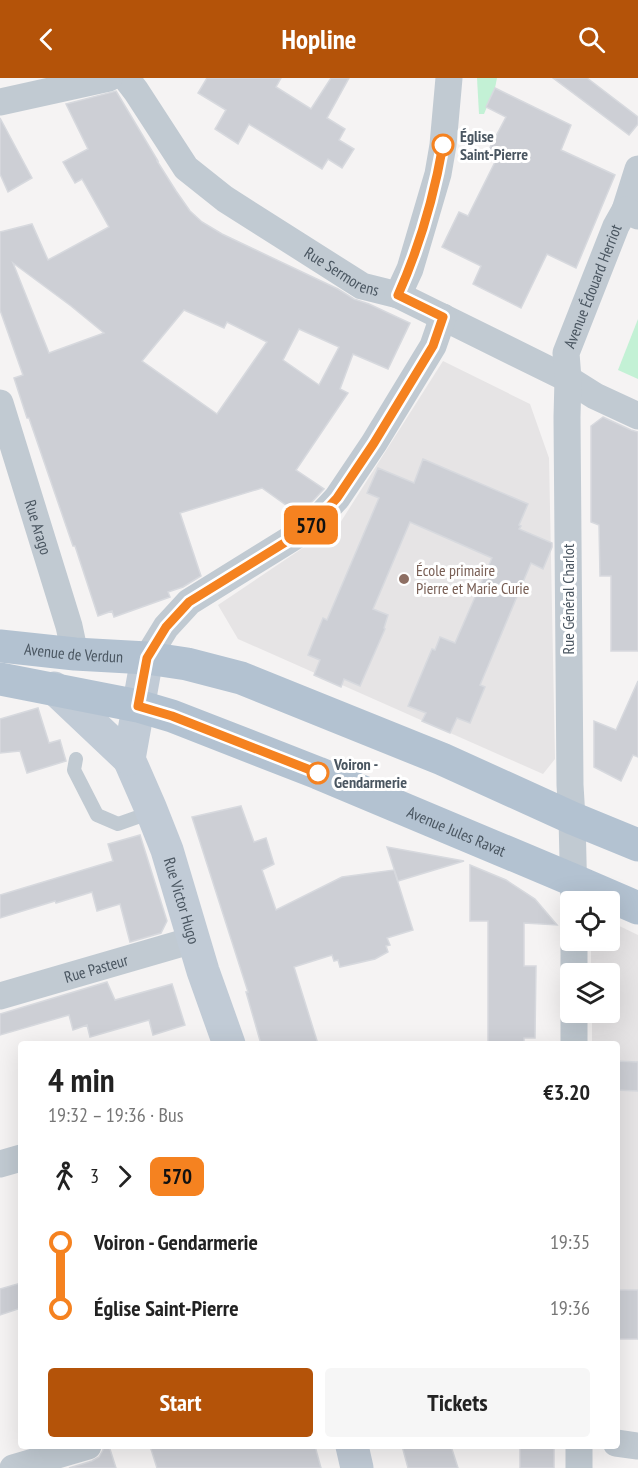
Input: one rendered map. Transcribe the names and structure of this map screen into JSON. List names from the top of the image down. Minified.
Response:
{"streets":{"main road":["Avenue de Verdun","Avenue Jules Ravat","Rue Victor Hugo"],"street":["Rue Sermorens","Avenue Édouard Herriot","Rue Arago","Rue Général Charlot","Rue Pasteur"]},"crossings":[["Rue Sermorens","Avenue Édouard Herriot"],["Rue Sermorens","Rue Général Charlot"],["Avenue Édouard Herriot","Rue Général Charlot"],["Rue Arago","Avenue de Verdun"],["Rue Général Charlot","Avenue Jules Ravat"],["Avenue de Verdun","Avenue Jules Ravat"],["Avenue de Verdun","Rue Victor Hugo"],["Rue Victor Hugo","Rue Pasteur"]],"places":["Église Saint-Pierre","École primaire Pierre et Marie Curie","Voiron - Gendarmerie"],"lines":["bus line 570"],"page":{"header":"Hopline","on_map":"570","heading":["4 min","19:32 – 19:36 · Bus","€3.20"],"legs":["3","570"],"list":[{"name":"Voiron - Gendarmerie","value":"19:35"},{"name":"Église Saint-Pierre","value":"19:36"}],"buttons":["Start","Tickets"]}}
